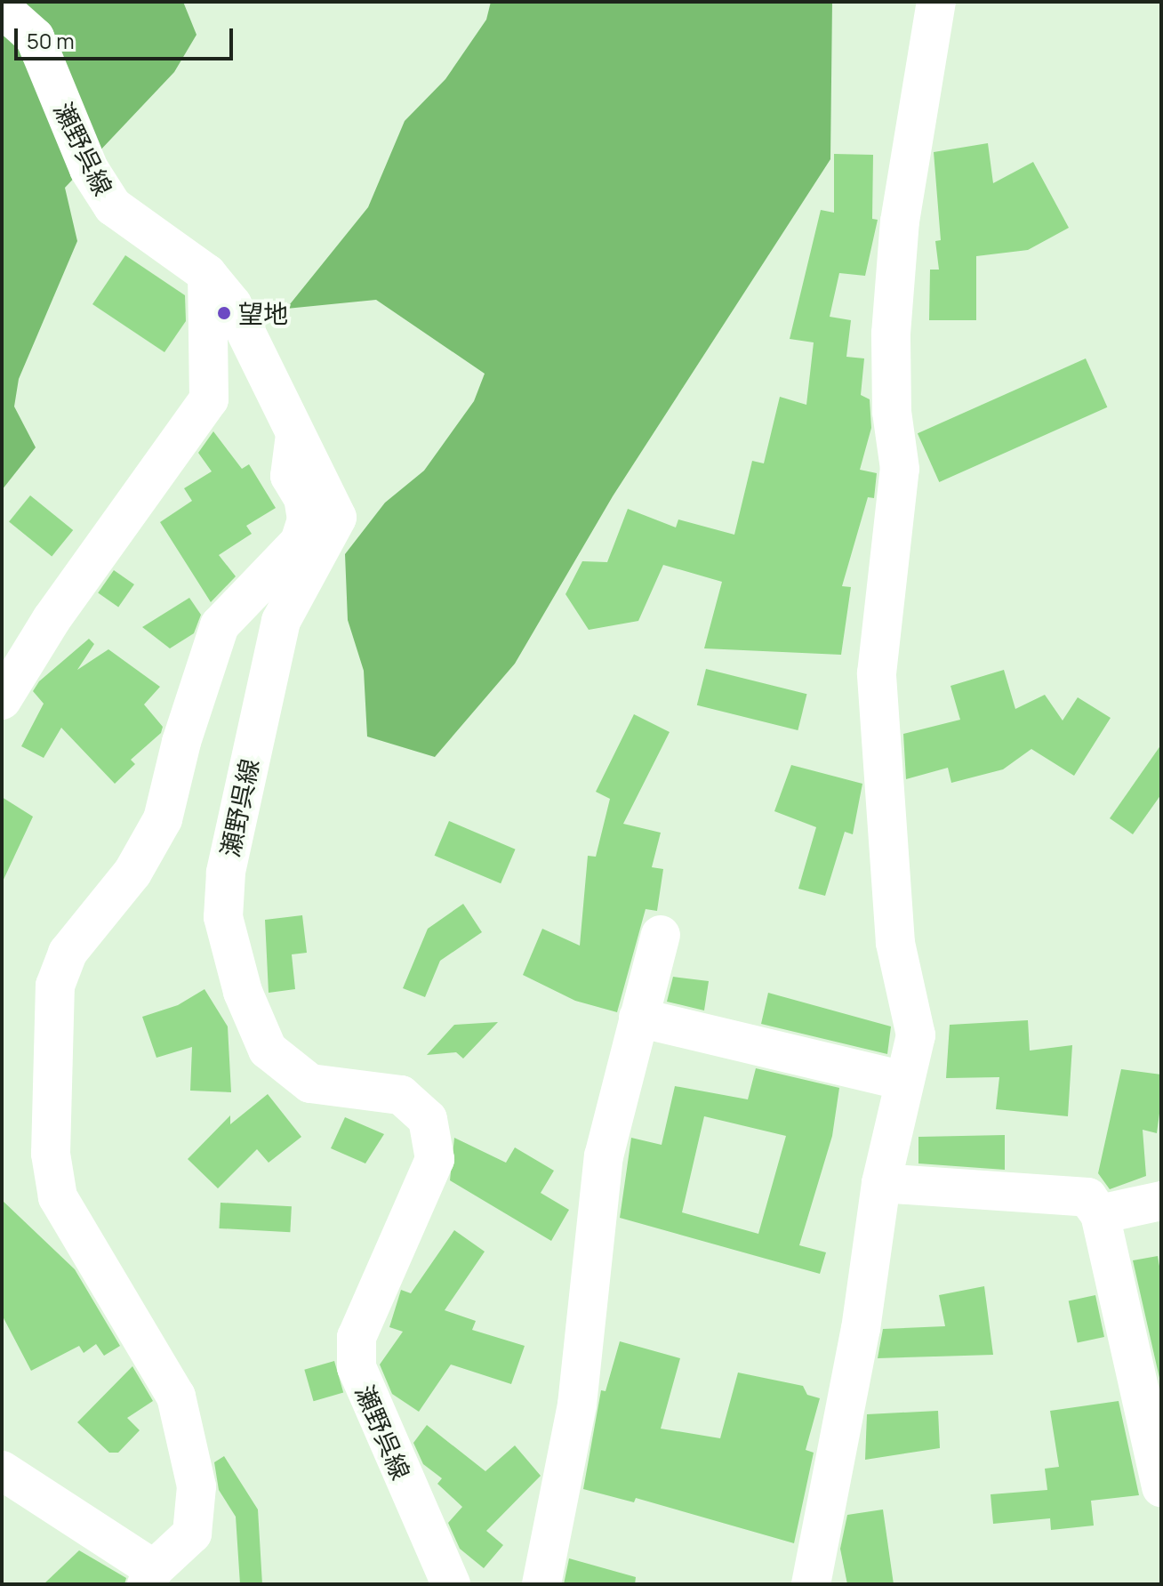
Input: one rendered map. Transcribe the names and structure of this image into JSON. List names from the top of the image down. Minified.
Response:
{"streets":{"street":["瀬野呉線"]},"places":["望地"],"scale_bar":"50 m"}
